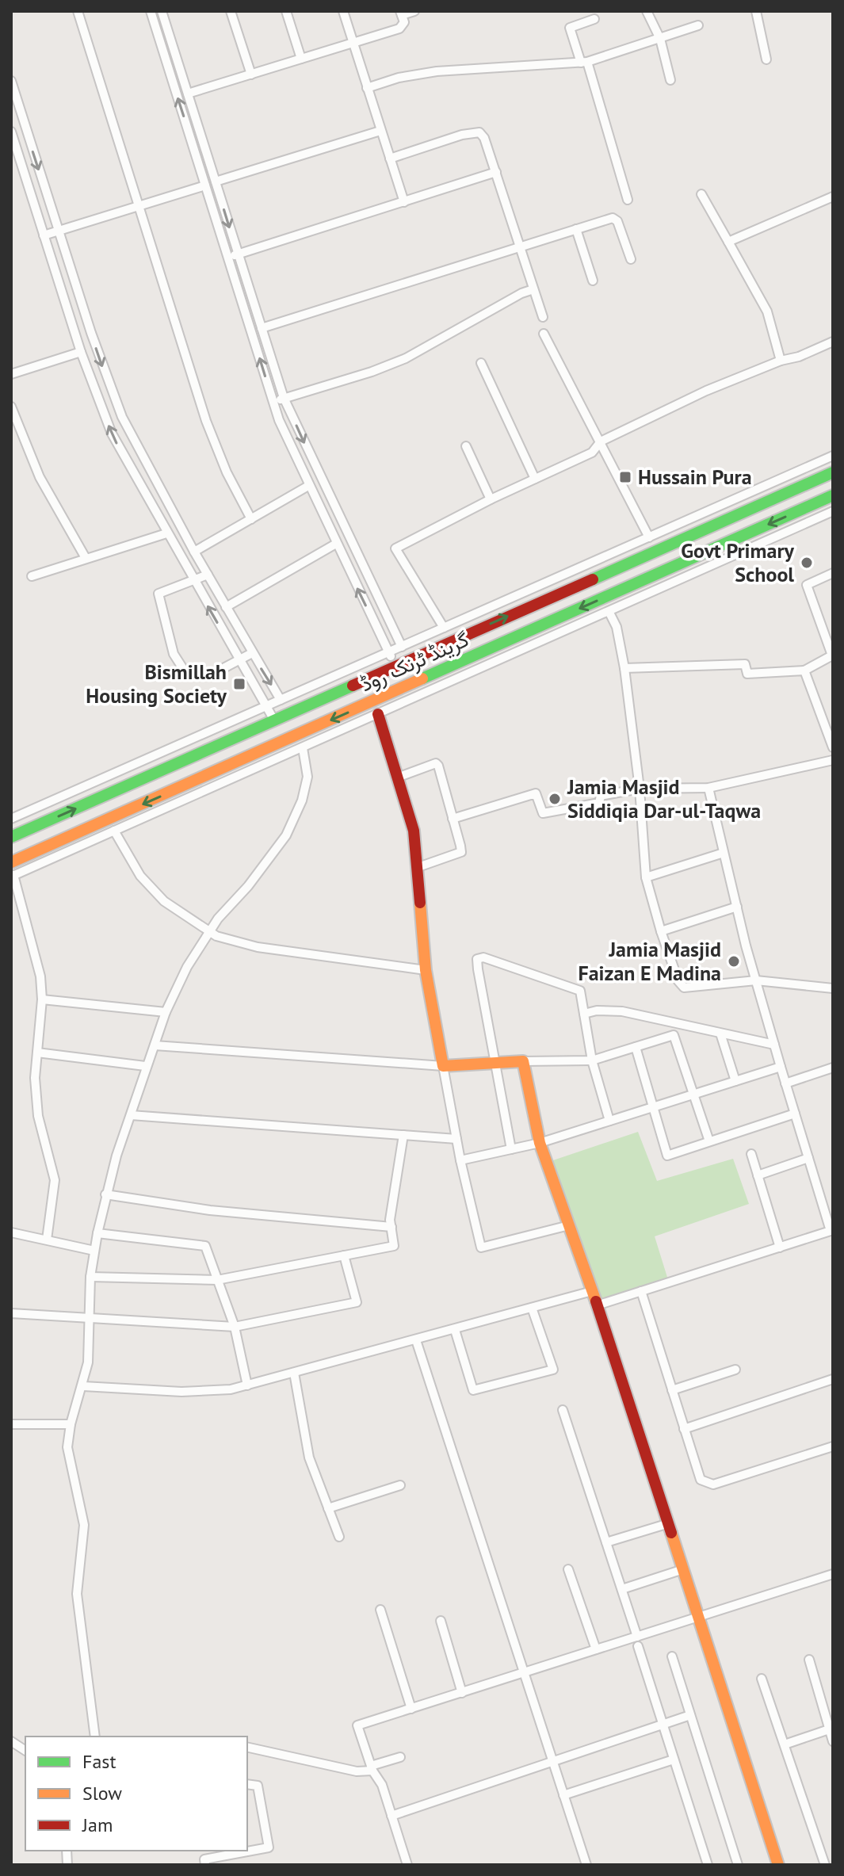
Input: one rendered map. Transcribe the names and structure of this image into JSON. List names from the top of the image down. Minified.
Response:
{"streets":{"main road":["گرینڈ ٹرنک روڈ"]},"places":{"transit":["Hussain Pura","Bismillah Housing Society"],"other":["Govt Primary School","Jamia Masjid Siddiqia Dar-ul-Taqwa","Jamia Masjid Faizan E Madina"]},"legend":["Fast","Slow","Jam"]}
